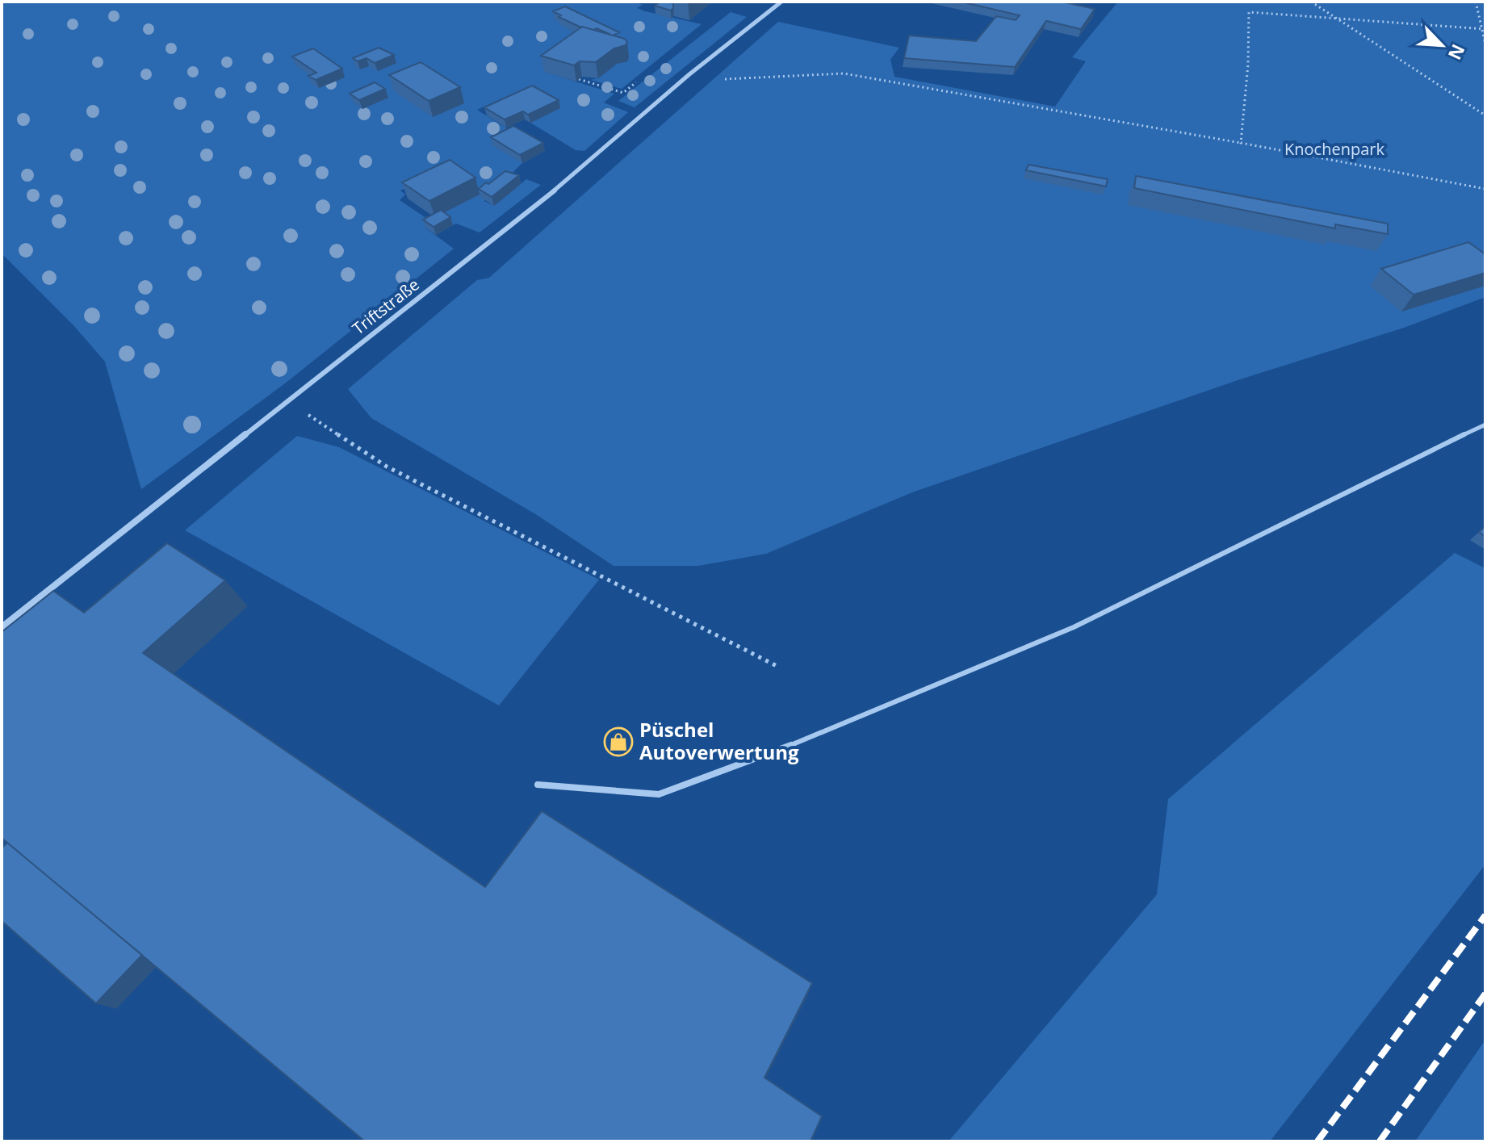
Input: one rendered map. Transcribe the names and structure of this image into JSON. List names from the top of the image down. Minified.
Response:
{"streets":{"street":["Triftstraße"]},"parks":["Knochenpark"],"places":{"shop":["Püschel Autoverwertung"]},"north":"bottom right"}
